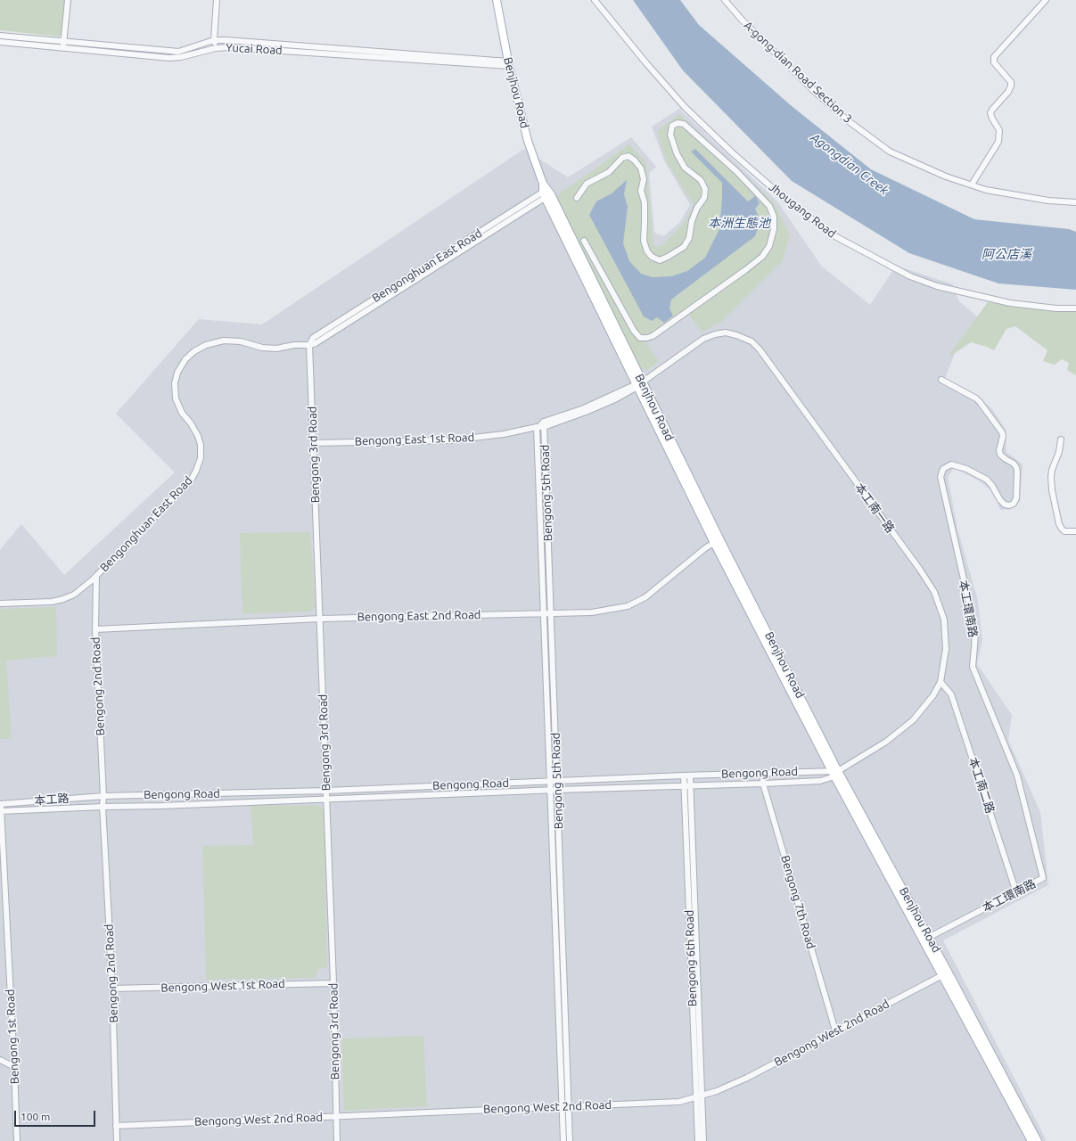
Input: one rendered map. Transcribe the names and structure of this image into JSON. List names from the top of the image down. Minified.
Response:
{"streets":{"main road":["Benjhou Road"],"street":["Yucai Road","A-gong-dian Road Section 3","Jhougang Road","Bengonghuan East Road","Bengong East 1st Road","Bengong 3rd Road","Bengong 5th Road","本工南一路","本工環南路","Bengong East 2nd Road","Bengong 2nd Road","Bengong Road","本工南二路","本工路","Bengong 7th Road","Bengong 6th Road","Bengong West 1st Road","Bengong West 2nd Road","Bengong 1st Road"]},"crossings":[["Yucai Road","Benjhou Road"],["Benjhou Road","Bengonghuan East Road"],["Benjhou Road","Bengong East 1st Road"],["Benjhou Road","本工南一路"],["Benjhou Road","本工環南路"],["Benjhou Road","Bengong East 2nd Road"],["Benjhou Road","Bengong Road"],["Benjhou Road","Bengong West 2nd Road"],["Bengonghuan East Road","Bengong 3rd Road"],["Bengonghuan East Road","Bengong 2nd Road"],["Bengong East 1st Road","Bengong 3rd Road"],["Bengong East 1st Road","Bengong 5th Road"],["Bengong East 1st Road","本工南一路"],["Bengong 3rd Road","Bengong East 2nd Road"],["Bengong 3rd Road","Bengong Road"],["Bengong 3rd Road","Bengong West 1st Road"],["Bengong 3rd Road","Bengong West 2nd Road"],["Bengong 5th Road","Bengong East 2nd Road"],["Bengong 5th Road","Bengong Road"],["Bengong 5th Road","Bengong West 2nd Road"],["本工南一路","Bengong Road"],["本工南一路","本工南二路"],["本工環南路","本工南二路"],["Bengong East 2nd Road","Bengong 2nd Road"],["Bengong 2nd Road","Bengong Road"],["Bengong 2nd Road","本工路"],["Bengong 2nd Road","Bengong West 1st Road"],["Bengong 2nd Road","Bengong West 2nd Road"],["Bengong Road","本工路"],["Bengong Road","Bengong 7th Road"],["Bengong Road","Bengong 6th Road"],["本工路","Bengong 1st Road"],["Bengong 7th Road","Bengong West 2nd Road"],["Bengong 6th Road","Bengong West 2nd Road"]],"water":["Agongdian Creek","本洲生態池","阿公店溪"],"scale_bar":"100 m"}
